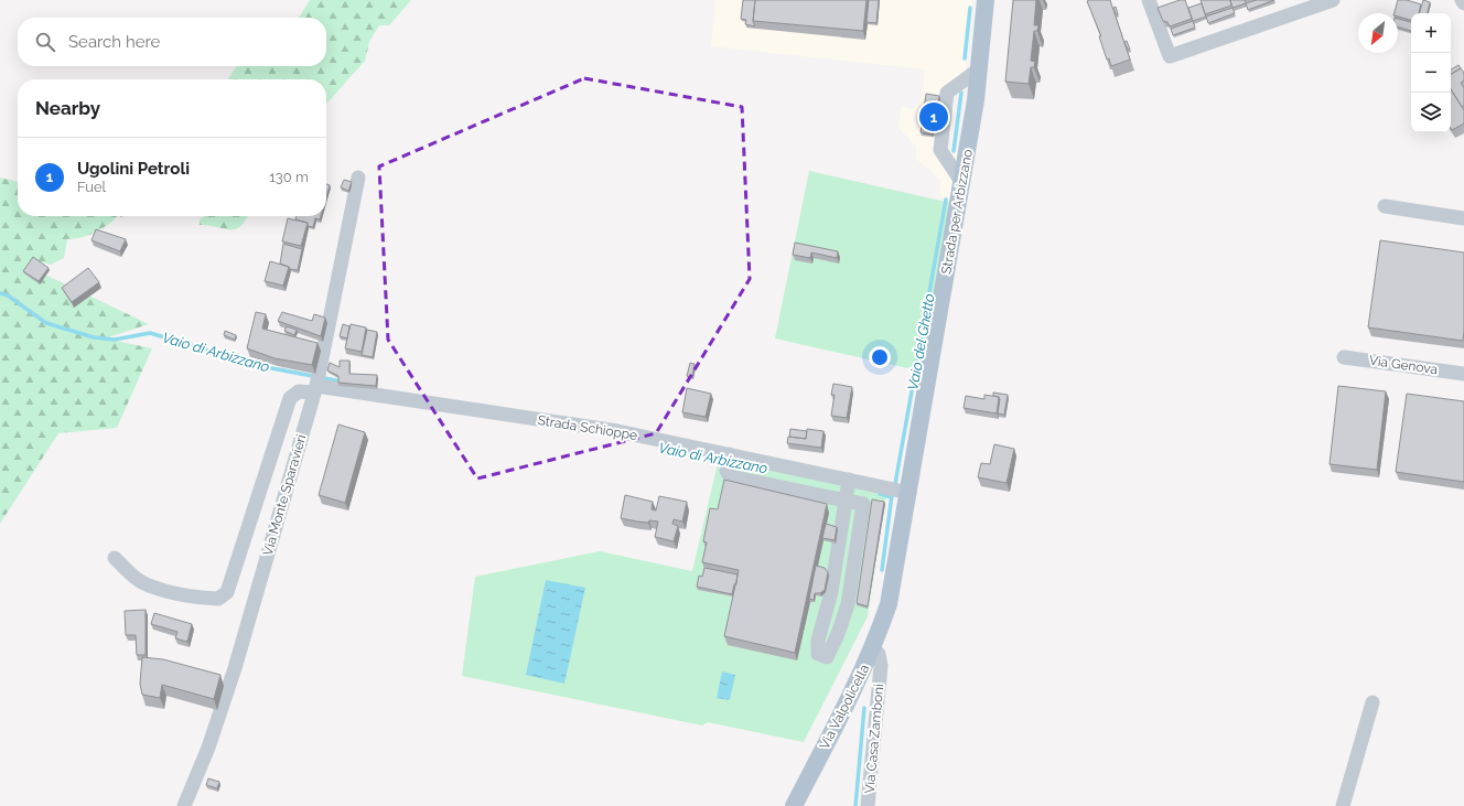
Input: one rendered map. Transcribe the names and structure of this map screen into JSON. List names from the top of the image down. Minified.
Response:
{"streets":{"main road":["Strada per Arbizzano","Via Valpolicella"],"street":["Via Genova","Strada Schioppe","Via Monte Sparavieri","Via Casa Zamboni"]},"crossings":[["Strada per Arbizzano","Strada Schioppe"],["Strada per Arbizzano","Via Valpolicella"],["Strada Schioppe","Via Monte Sparavieri"],["Via Valpolicella","Via Casa Zamboni"]],"water":["Vaio del Ghetto","Vaio di Arbizzano"],"north":"bottom left","page":{"map_buttons":["+","−"],"search":"Search here","heading":"Nearby","pins":"1","list":[{"mark":"1","name":"Ugolini Petroli","note":"Fuel","value":"130 m"}]}}
